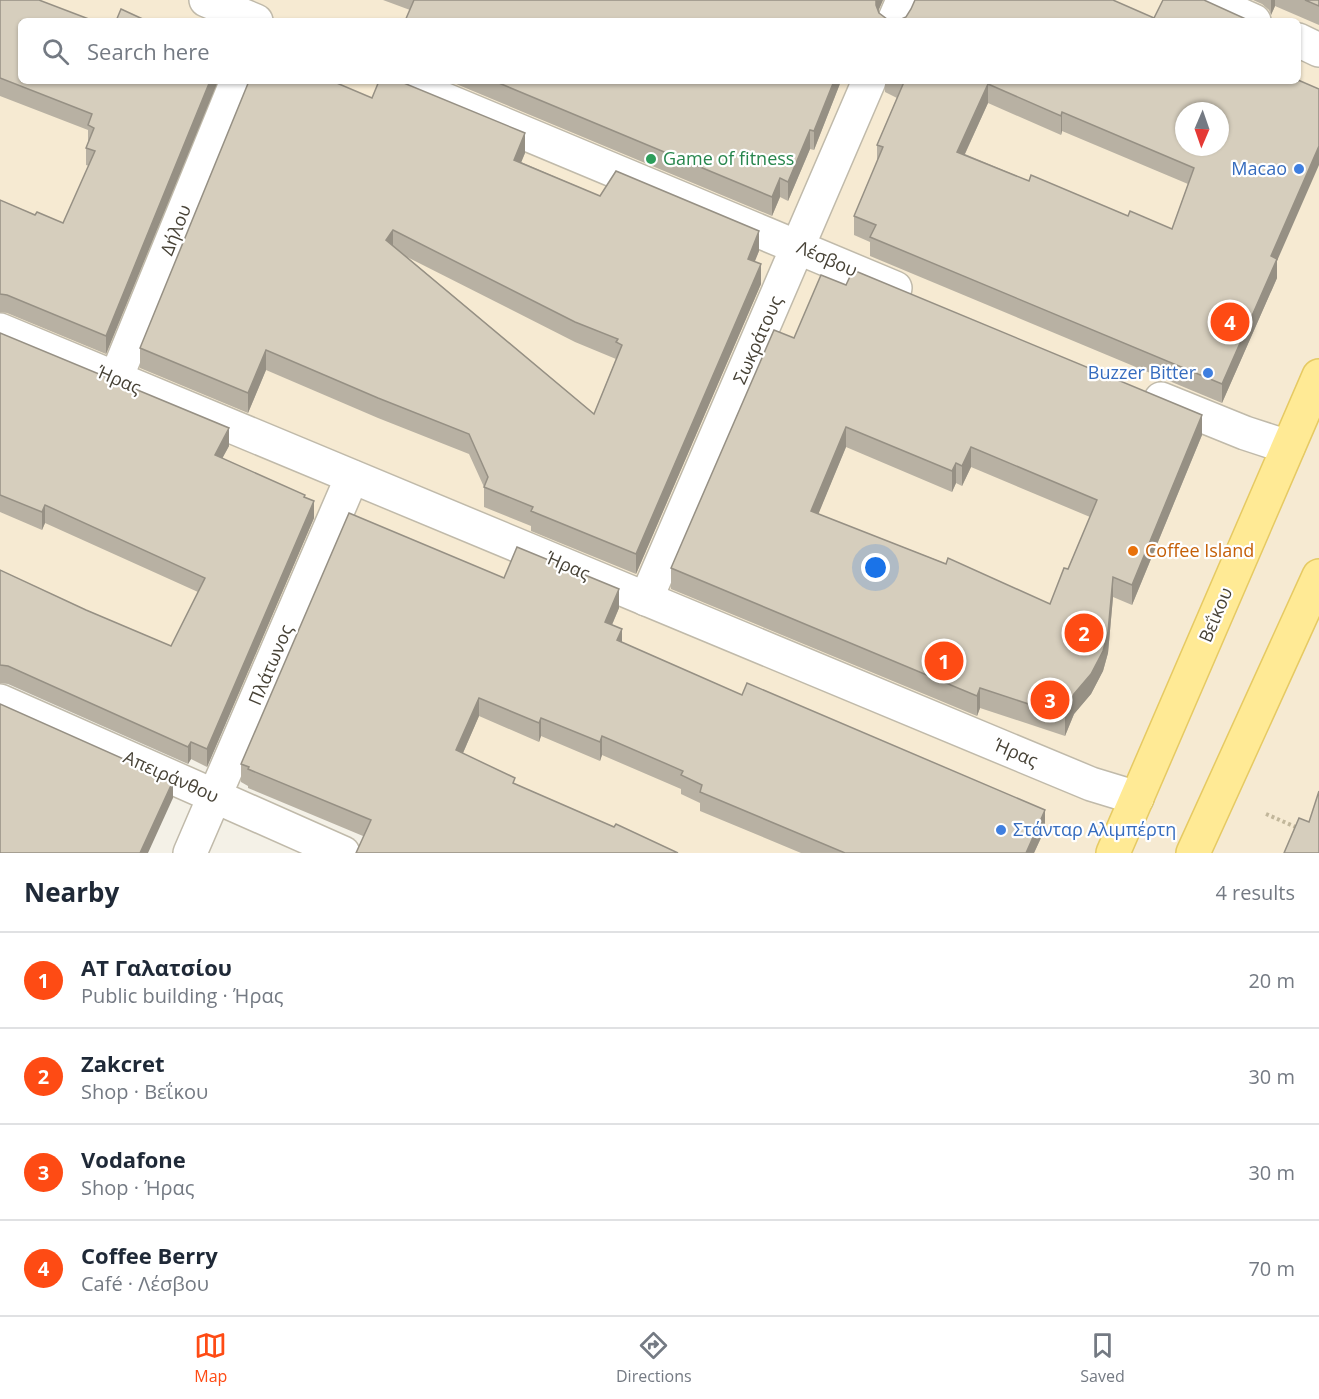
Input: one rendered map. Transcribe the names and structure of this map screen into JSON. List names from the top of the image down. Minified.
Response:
{"streets":{"main road":["Βεΐκου"],"street":["Δήλου","Λέσβου","Σωκράτους","Ήρας","Πλάτωνος","Απειράνθου"]},"crossings":[["Δήλου","Ήρας"],["Λέσβου","Σωκράτους"],["Σωκράτους","Ήρας"],["Ήρας","Βεΐκου"],["Ήρας","Πλάτωνος"],["Πλάτωνος","Απειράνθου"]],"places":["Game of fitness","Macao","Buzzer Bitter","Coffee Island","Στάνταρ Αλιμπέρτη"],"north":"bottom","page":{"search":"Search here","pins":["4","2","1","3"],"heading":["Nearby","4 results"],"list":[{"mark":"1","name":"ΑΤ Γαλατσίου","note":"Public building · Ήρας","value":"20 m"},{"mark":"2","name":"Zakcret","note":"Shop · Βεΐκου","value":"30 m"},{"mark":"3","name":"Vodafone","note":"Shop · Ήρας","value":"30 m"},{"mark":"4","name":"Coffee Berry","note":"Café · Λέσβου","value":"70 m"}],"nav":["Map","Directions","Saved"]}}
